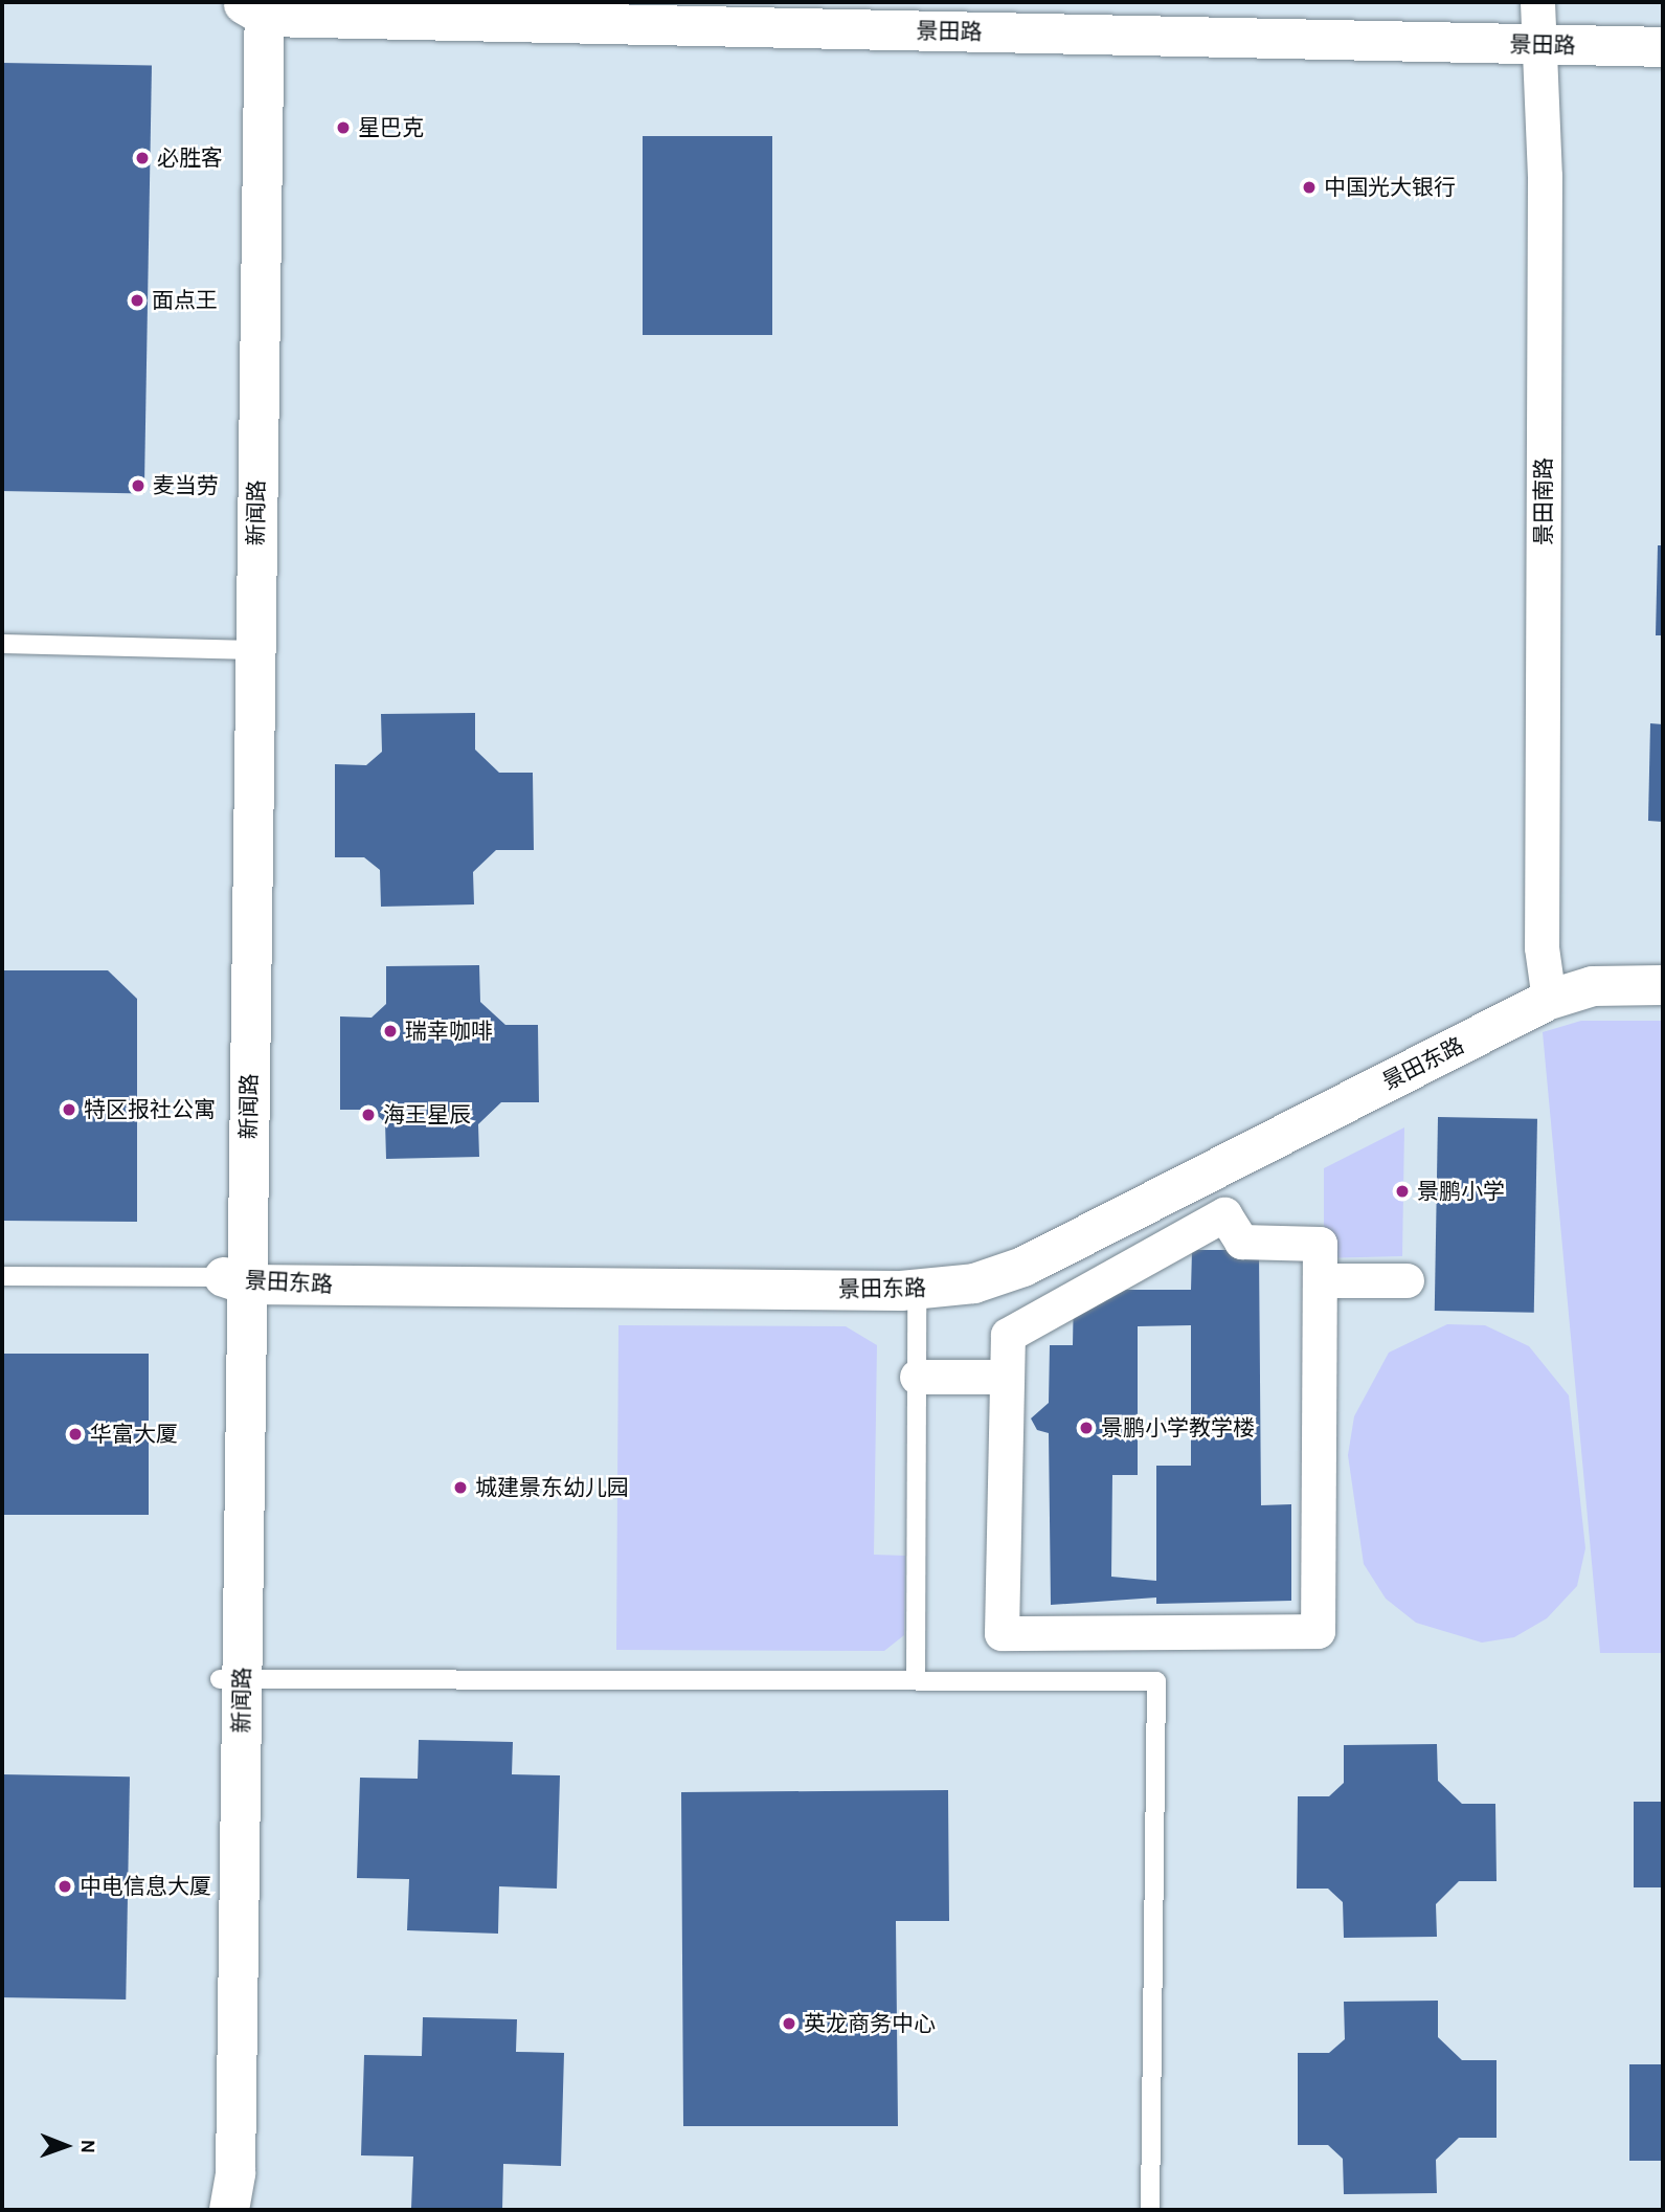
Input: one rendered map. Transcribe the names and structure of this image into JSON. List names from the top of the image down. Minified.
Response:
{"streets":{"street":["景田路","景田南路","新闻路","景田东路"]},"crossings":[["景田路","景田南路"],["景田路","新闻路"],["景田南路","景田东路"],["新闻路","景田东路"]],"places":["星巴克","必胜客","中国光大银行","面点王","麦当劳","瑞幸咖啡","特区报社公寓","海王星辰","景鹏小学","景鹏小学教学楼","华富大厦","城建景东幼儿园","中电信息大厦","英龙商务中心"],"north":"right"}
